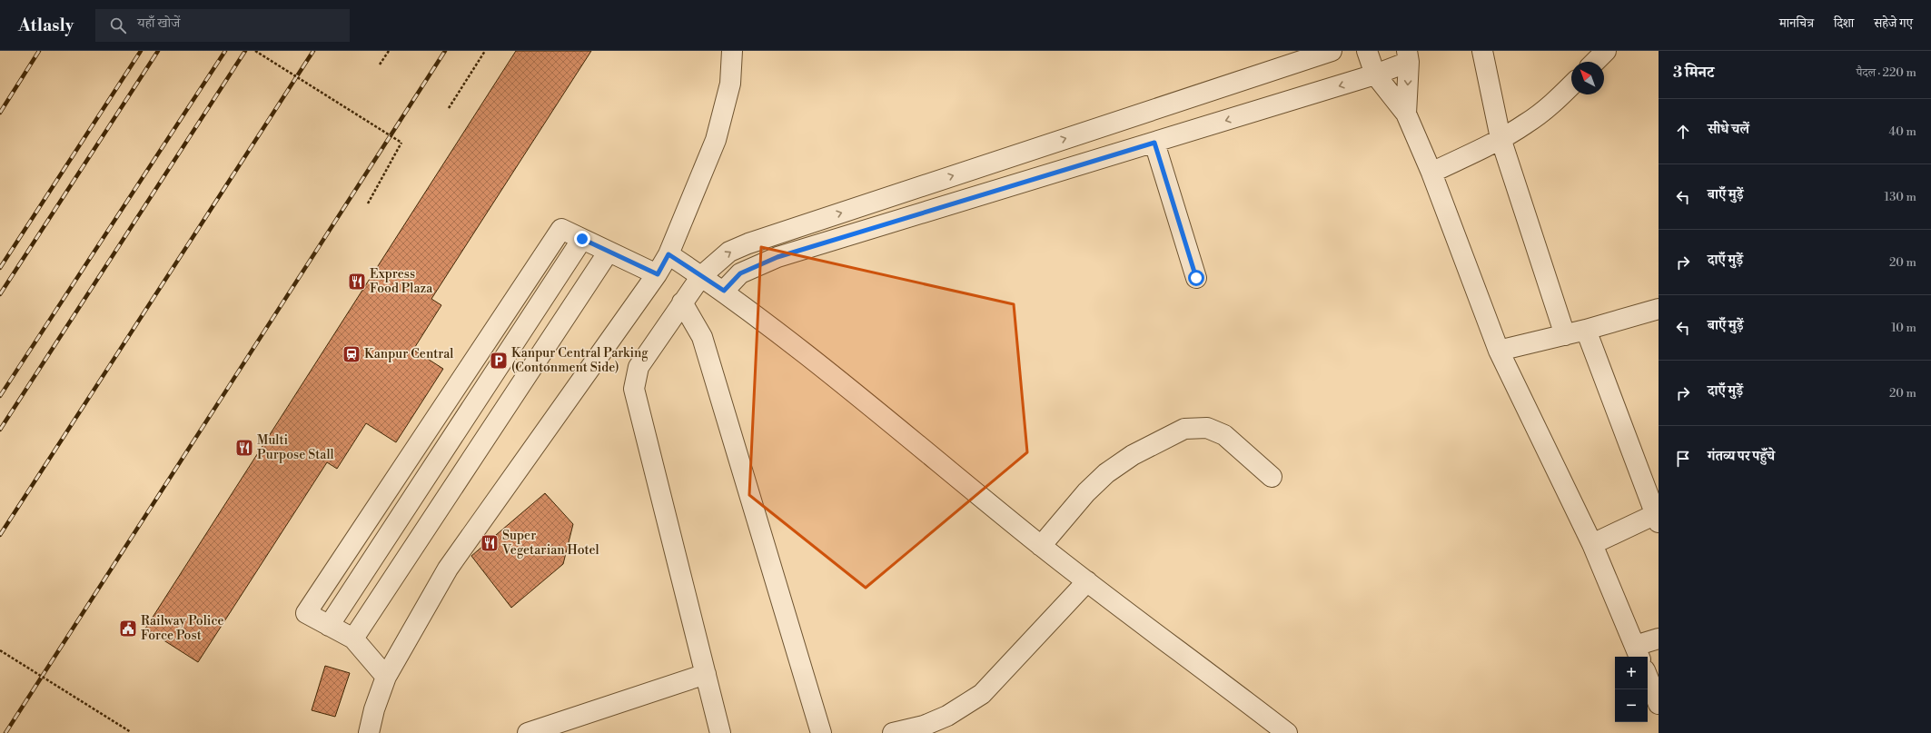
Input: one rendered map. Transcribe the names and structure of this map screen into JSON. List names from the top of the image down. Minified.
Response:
{"places":{"restaurant":["Express Food Plaza","Multi Purpose Stall","Super Vegetarian Hotel"],"station":["Kanpur Central"],"parking":["Kanpur Central Parking (Contonment Side)"],"public building":["Railway Police Force Post"]},"north":"top left","page":{"header":"Atlasly","search":"यहाँ खोजें","nav":["मानचित्र","दिशा","सहेजे गए"],"heading":["3 मिनट","पैदल · 220 m"],"list":[["सीधे चलें","40 m"],["बाएँ मुड़ें","130 m"],["दाएँ मुड़ें","20 m"],["बाएँ मुड़ें","10 m"],["दाएँ मुड़ें","20 m"],"गंतव्य पर पहुँचे"],"map_buttons":["+","−"]}}
